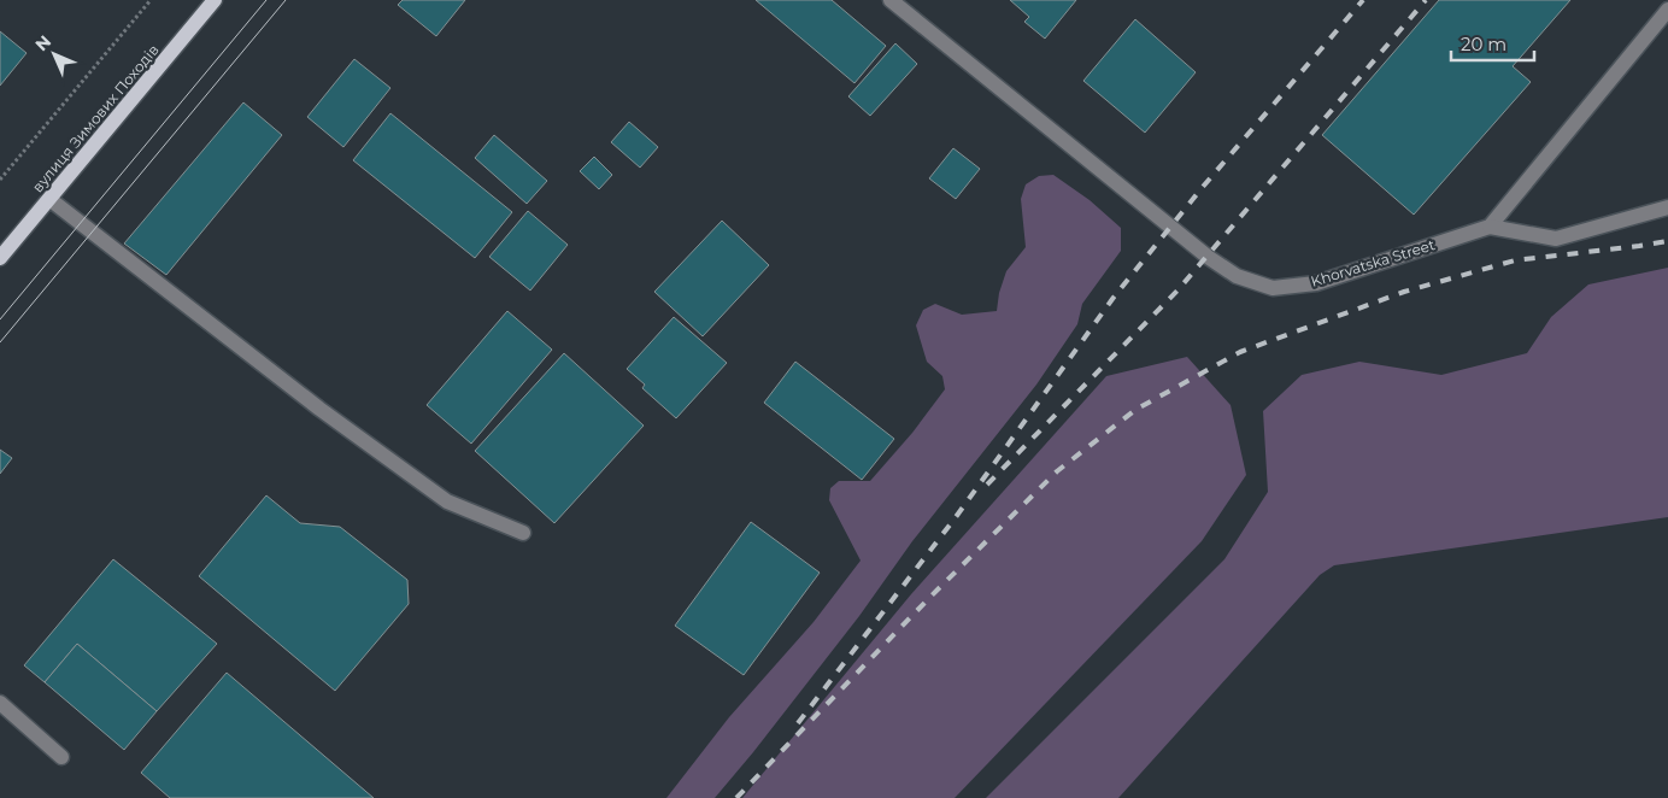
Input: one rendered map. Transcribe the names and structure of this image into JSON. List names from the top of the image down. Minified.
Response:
{"streets":{"main road":["вулиця Зимових Походів"],"street":["Khorvatska Street"]},"scale_bar":"20 m","north":"top left"}
